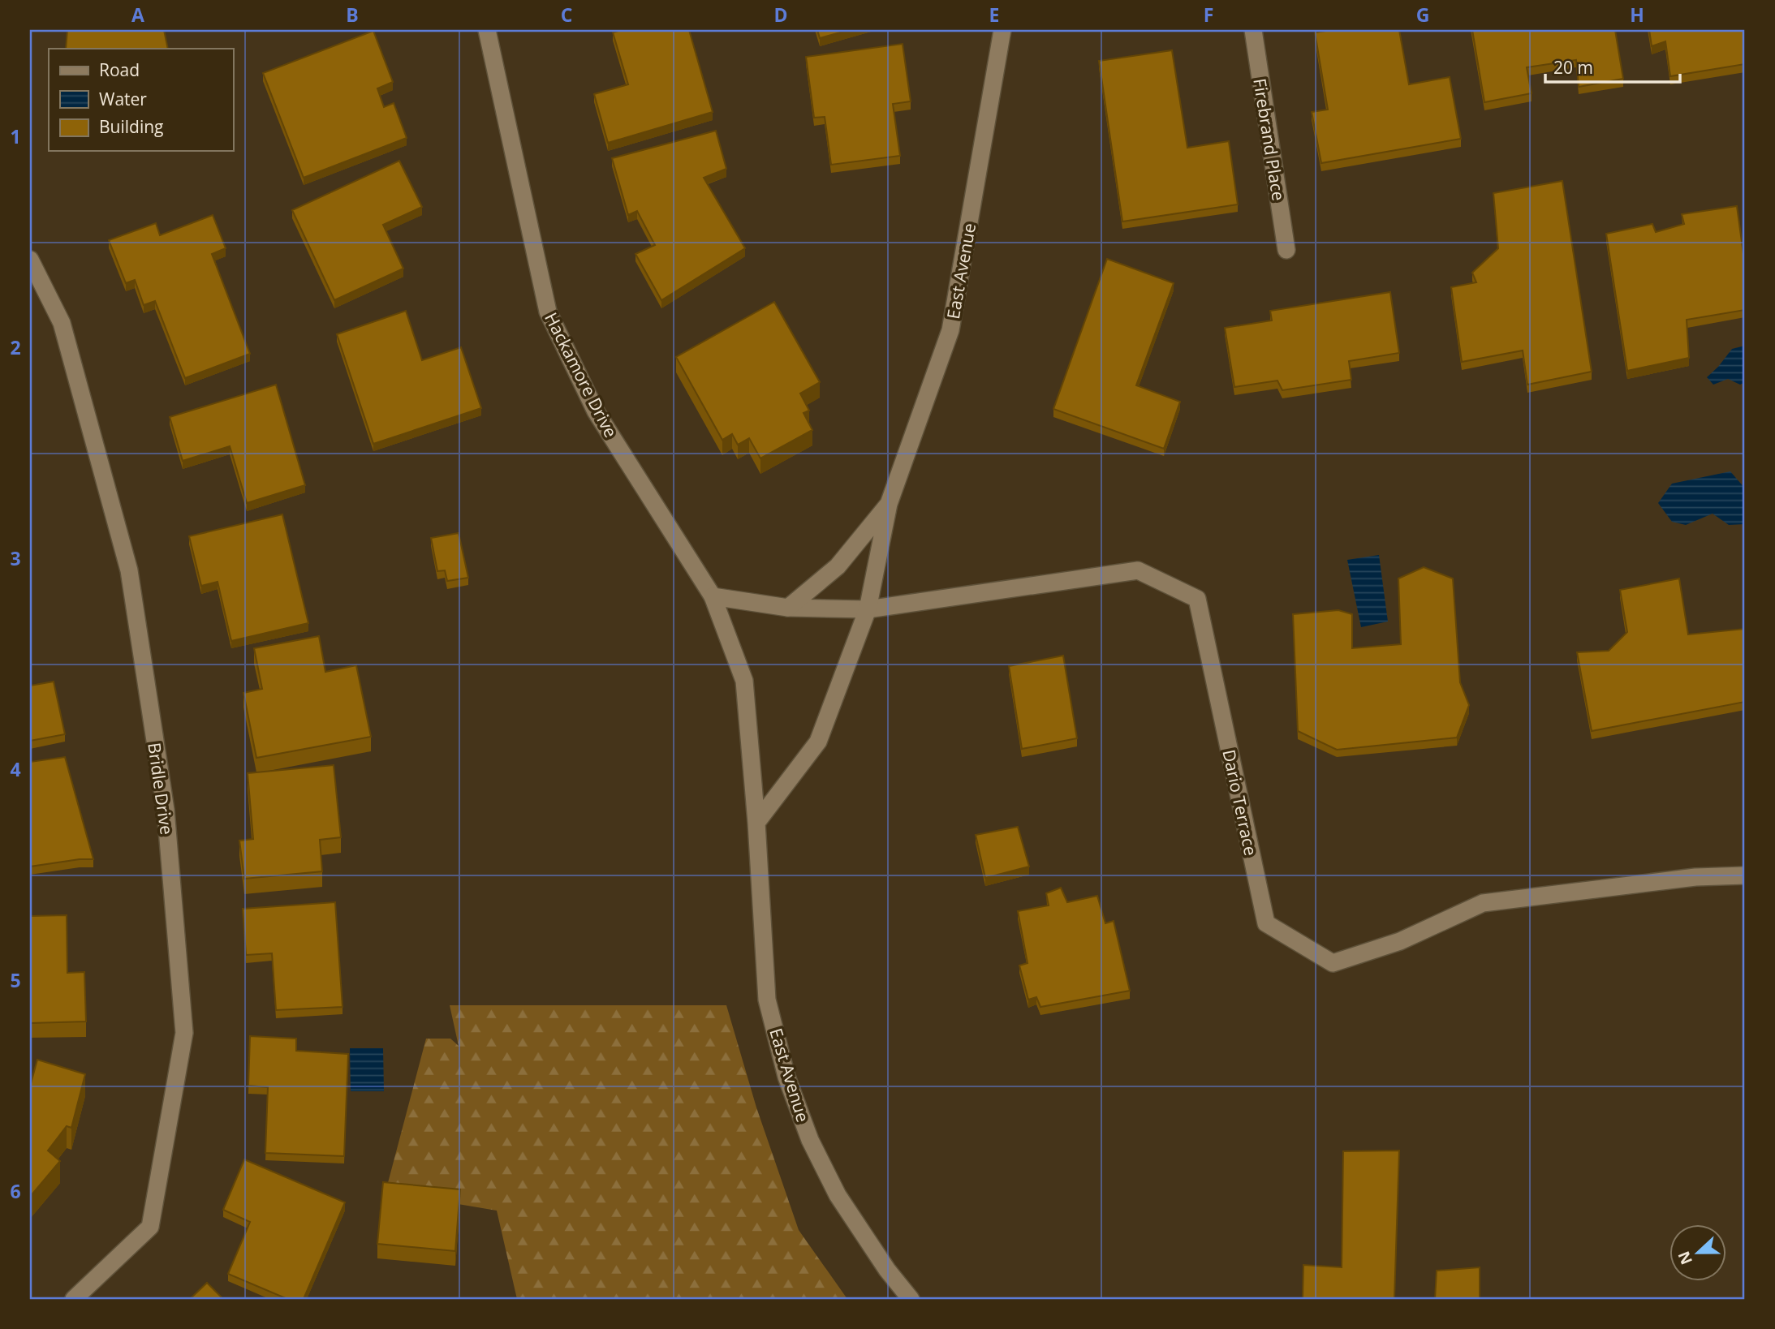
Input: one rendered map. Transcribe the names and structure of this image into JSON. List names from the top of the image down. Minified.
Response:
{"streets":{"street":["Firebrand Place","East Avenue","Hackamore Drive","Bridle Drive","Dario Terrace"]},"crossings":[["East Avenue","Hackamore Drive"],["East Avenue","Dario Terrace"]],"legend":["Road","Water","Building"],"scale_bar":"20 m","north":"left","grid":{"columns":["A","B","C","D","E","F","G","H"],"rows":["1","2","3","4","5","6"]}}
